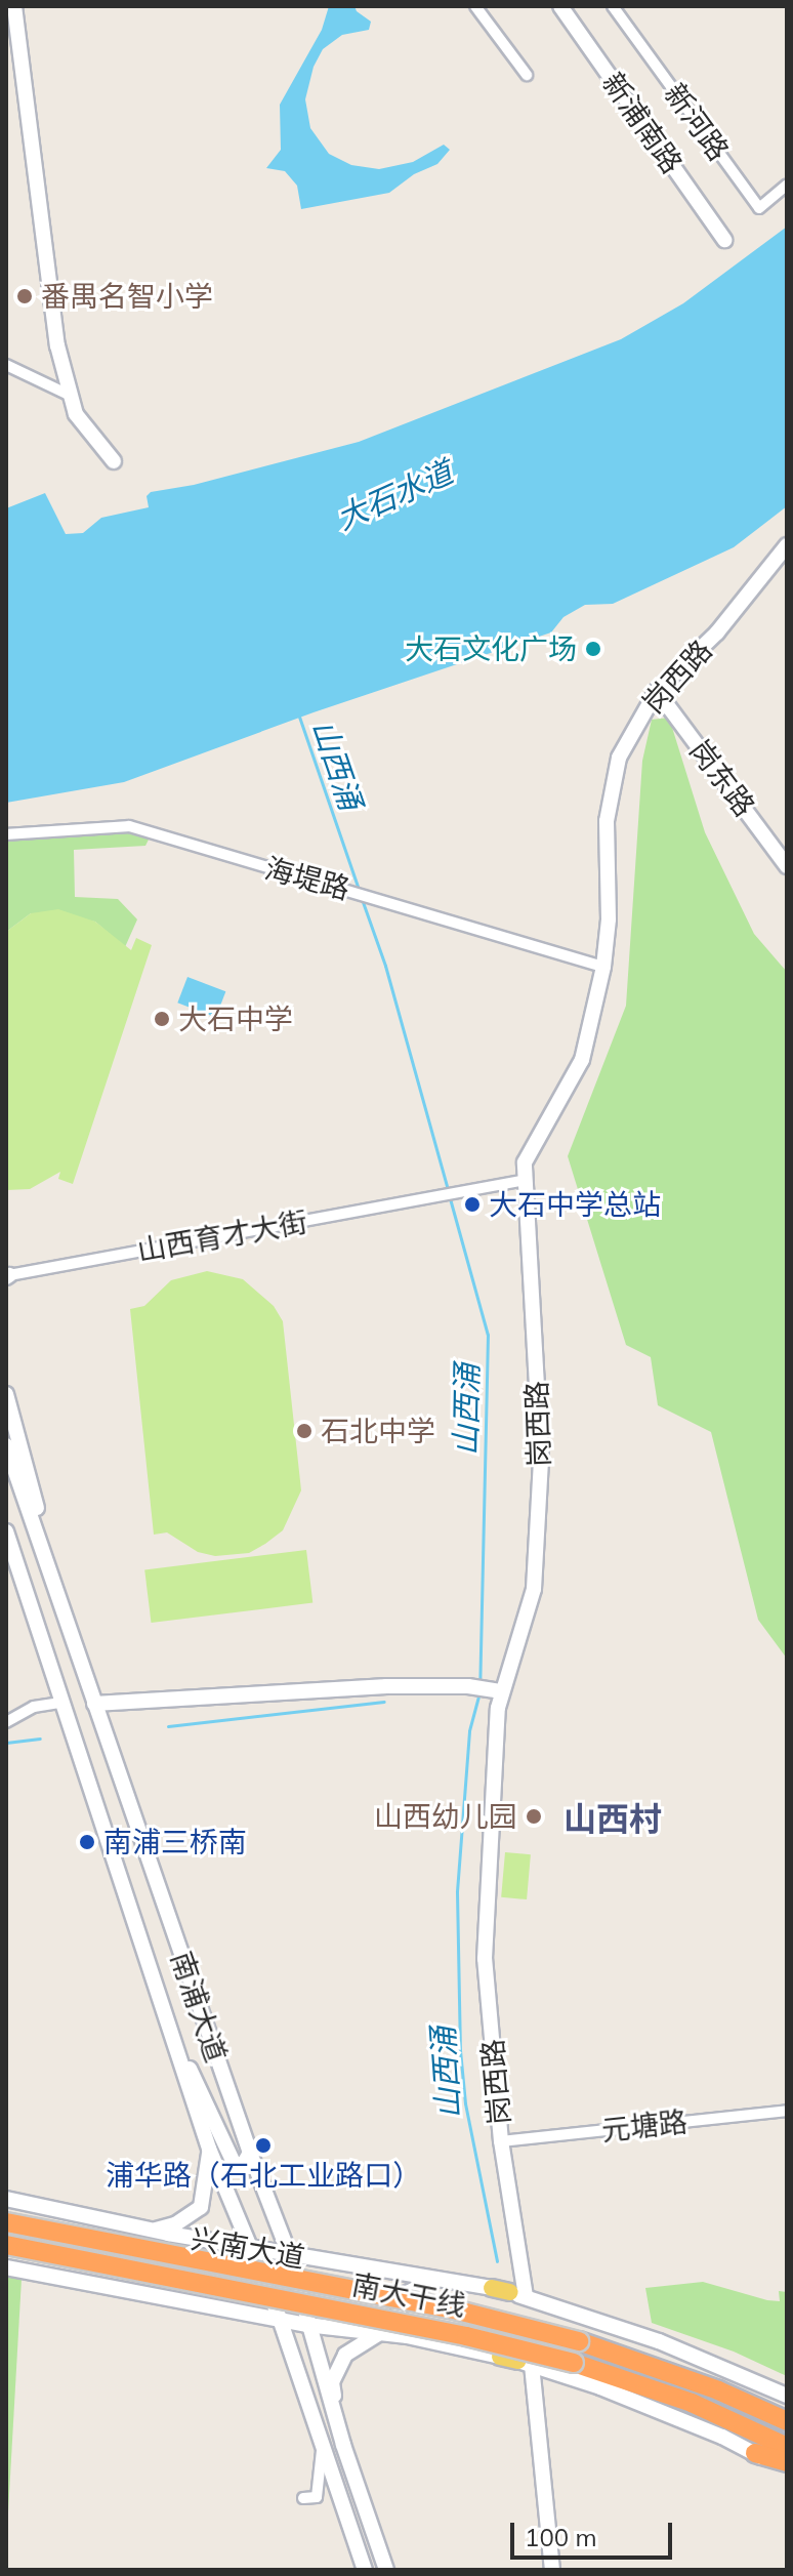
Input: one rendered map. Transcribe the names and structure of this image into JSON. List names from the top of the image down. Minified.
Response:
{"streets":{"highway":["南大干线"],"main road":["新浦南路","岗西路","岗东路","南浦大道","兴南大道"],"street":["新河路","海堤路","山西育才大街","元塘路"]},"crossings":[["岗西路","岗东路"],["岗西路","海堤路"],["岗西路","山西育才大街"],["岗西路","元塘路"],["南浦大道","兴南大道"]],"districts":["山西村"],"water":["大石水道","山西涌"],"places":["番禺名智小学","大石文化广场","大石中学","大石中学总站","石北中学","山西幼儿园","南浦三桥南","浦华路（石北工业路口）"],"scale_bar":"100 m"}
